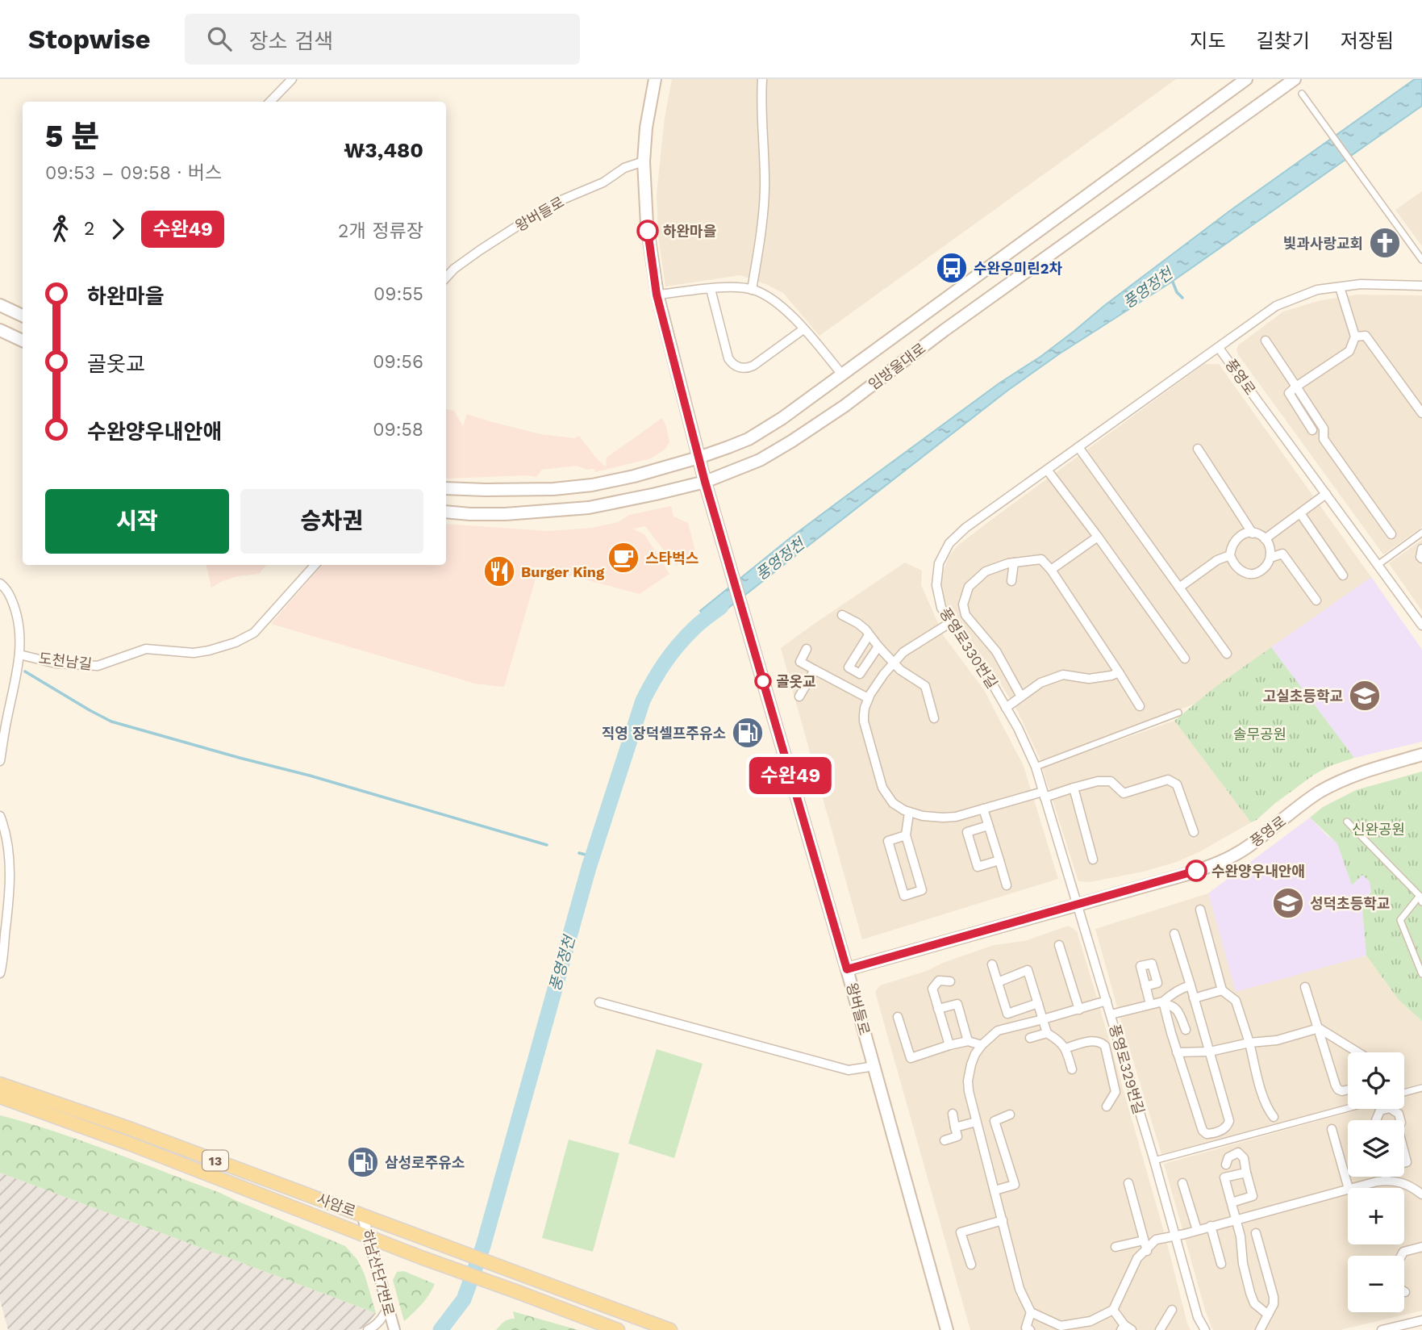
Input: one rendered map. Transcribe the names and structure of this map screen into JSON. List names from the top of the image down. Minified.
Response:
{"streets":{"main road":["왕버들로","임방울대로","풍영로","13","사암로"],"street":["풍영로330번길","도천남길","풍영로329번길","하남산단7번로"]},"crossings":[["왕버들로","임방울대로"],["왕버들로","풍영로"],["풍영로","풍영로330번길"],["풍영로","풍영로329번길"],["풍영로330번길","풍영로329번길"],["사암로","하남산단7번로"]],"water":["풍영정천"],"parks":["솔무공원","신완공원"],"places":{"other":["하완마을","골옷교","수완양우내안애"],"church":["빛과사랑교회"],"bus stop":["수완우미린2차"],"cafe":["스타벅스"],"restaurant":["Burger King"],"school or university":["고실초등학교","성덕초등학교"],"fuel station":["직영 장덕셀프주유소","삼성로주유소"]},"lines":["bus line 수완49"],"page":{"header":"Stopwise","search":"장소 검색","nav":["지도","길찾기","저장됨"],"on_map":"수완49","heading":["5 분","09:53 – 09:58 · 버스","₩3,480"],"legs":["2","수완49","2개 정류장"],"list":[{"name":"하완마을","value":"09:55"},{"name":"골옷교","value":"09:56"},{"name":"수완양우내안애","value":"09:58"}],"buttons":["시작","승차권"],"map_buttons":["+","−"]}}
